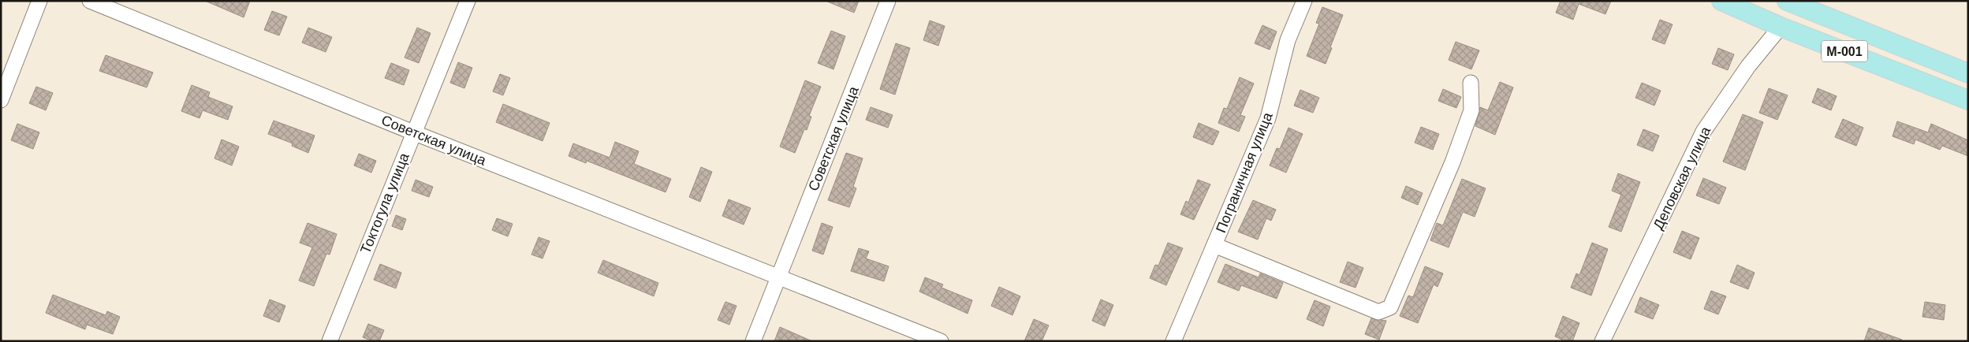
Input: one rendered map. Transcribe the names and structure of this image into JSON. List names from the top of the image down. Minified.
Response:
{"streets":{"main road":["M-001"],"street":["Советская улица","Пограничная улица","Деповская улица","Токтогула улица"]},"crossings":[["M-001","Деповская улица"],["Советская улица","Токтогула улица"]]}
